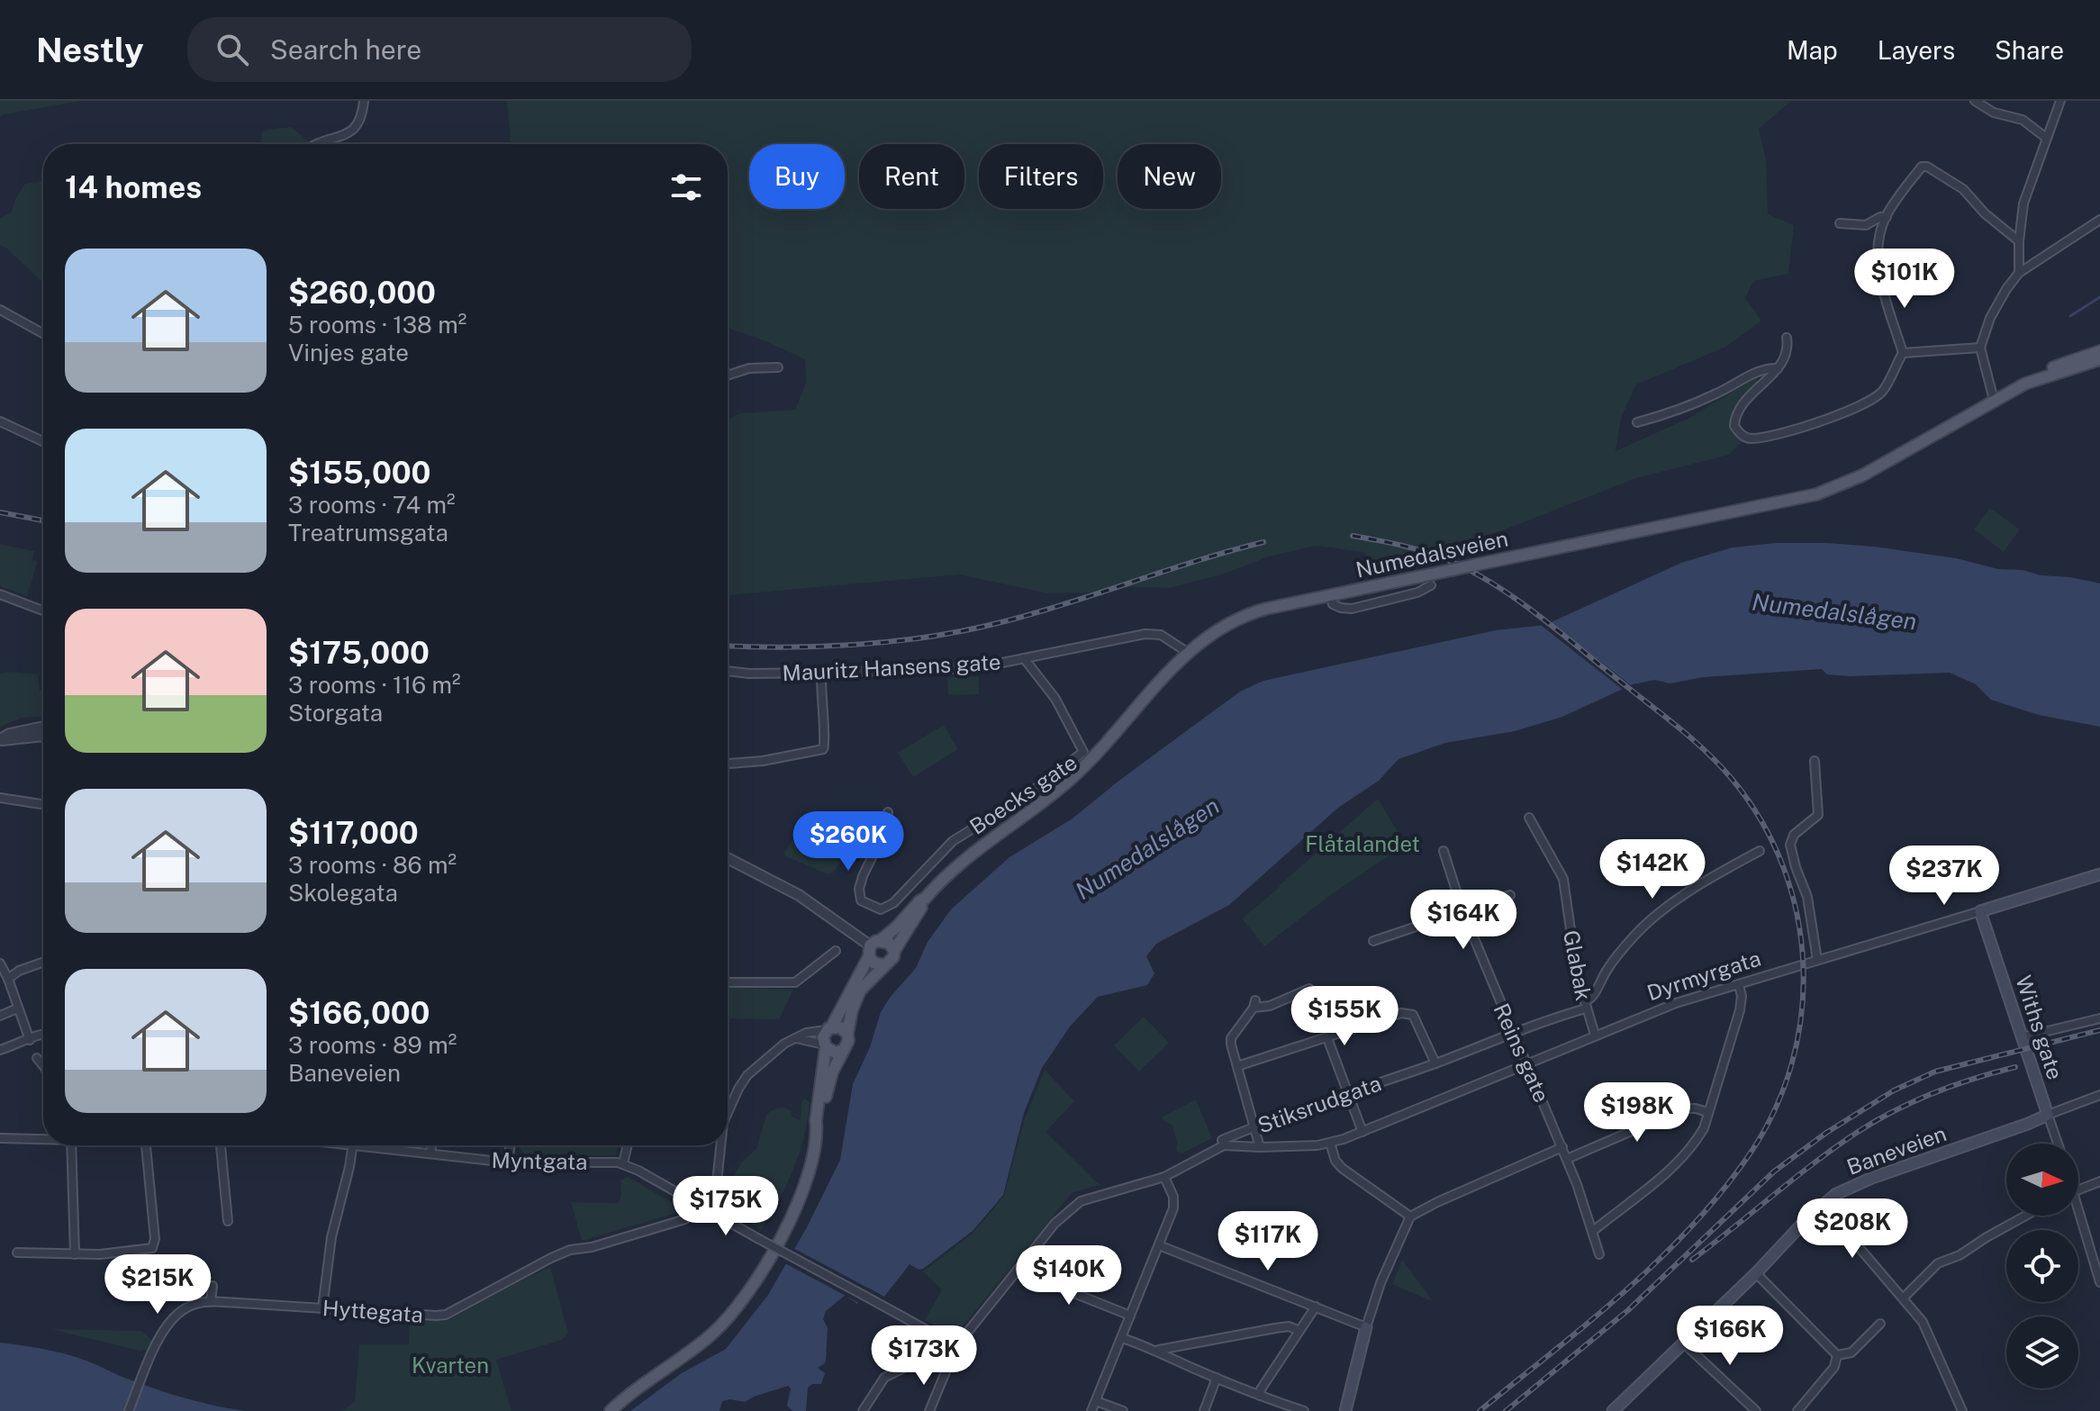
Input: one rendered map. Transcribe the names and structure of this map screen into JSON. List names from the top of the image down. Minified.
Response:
{"streets":{"main road":["Numedalsveien","Dyrmyrgata","Withs gate","Baneveien"],"street":["Mauritz Hansens gate","Boecks gate","Glabak","Reins gate","Stiksrudgata","Myntgata","Hyttegata"]},"crossings":[["Numedalsveien","Mauritz Hansens gate"],["Mauritz Hansens gate","Boecks gate"],["Glabak","Dyrmyrgata"],["Glabak","Stiksrudgata"],["Dyrmyrgata","Withs gate"],["Dyrmyrgata","Reins gate"],["Dyrmyrgata","Stiksrudgata"],["Withs gate","Baneveien"],["Reins gate","Stiksrudgata"],["Myntgata","Hyttegata"]],"water":["Numedalslågen"],"parks":["Flåtalandet","Kvarten"],"north":"right","page":{"header":"Nestly","search":"Search here","nav":["Map","Layers","Share"],"chip":["Buy","Rent","Filters","New"],"heading":"14 homes","list":[{"name":"$260,000","note":"5 rooms · 138 m² · Vinjes gate"},{"name":"$155,000","note":"3 rooms · 74 m² · Treatrumsgata"},{"name":"$175,000","note":"3 rooms · 116 m² · Storgata"},{"name":"$117,000","note":"3 rooms · 86 m² · Skolegata"},{"name":"$166,000","note":"3 rooms · 89 m² · Baneveien"}],"price":["$101K","$260K","$142K","$237K","$164K","$155K","$198K","$175K","$208K","$117K","$140K","$215K","$166K","$173K"]}}
